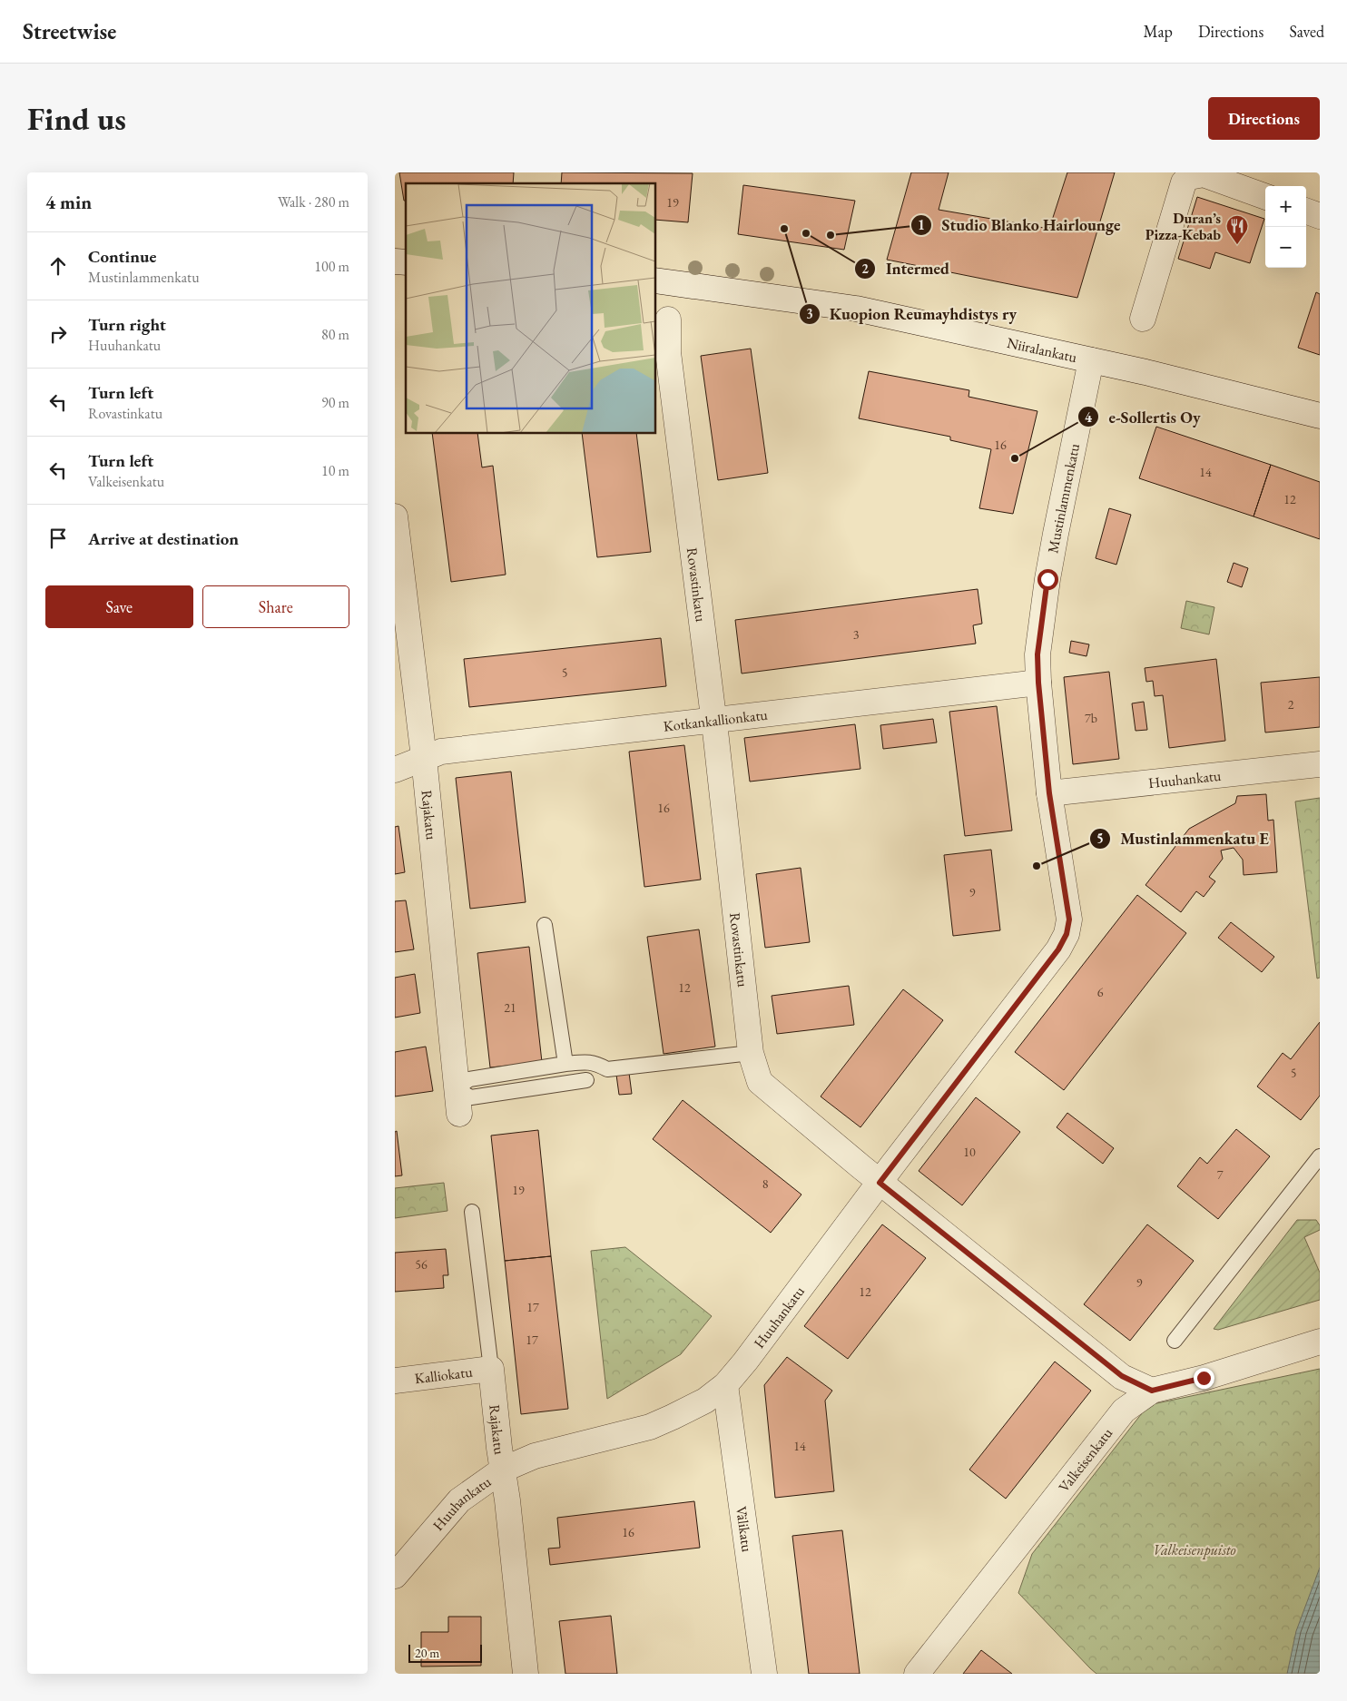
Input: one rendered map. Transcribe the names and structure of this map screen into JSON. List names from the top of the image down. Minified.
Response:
{"streets":{"street":["Niiralankatu","Mustinlammenkatu","Rovastinkatu","Kotkankallionkatu","Huuhankatu","Rajakatu","Kalliokatu","Valkeisenkatu","Välikatu"]},"crossings":[["Niiralankatu","Mustinlammenkatu"],["Mustinlammenkatu","Kotkankallionkatu"],["Mustinlammenkatu","Huuhankatu"],["Rovastinkatu","Kotkankallionkatu"],["Rovastinkatu","Huuhankatu"],["Rovastinkatu","Valkeisenkatu"],["Kotkankallionkatu","Rajakatu"],["Huuhankatu","Rajakatu"],["Huuhankatu","Välikatu"],["Rajakatu","Kalliokatu"]],"parks":["Valkeisenpuisto"],"places":{"other":["Kuopion Reumayhdistys ry","Intermed","Studio Blanko Hairlounge","e-Sollertis Oy","Mustinlammenkatu E"],"restaurant":["Duran’s Pizza-Kebab"]},"house_numbers":["19","16","14","12","3","5","2","7b","16","9","12","6","21","5","10","7","8","19","56","9","12","17","17","14","16"],"scale_bar":"20 m","page":{"header":"Streetwise","nav":["Map","Directions","Saved"],"buttons":["Directions",["Save","Share"]],"title":"Find us","heading":["4 min","Walk · 280 m"],"map_buttons":["+","−"],"list":[["Continue","Mustinlammenkatu","100 m"],["Turn right","Huuhankatu","80 m"],["Turn left","Rovastinkatu","90 m"],["Turn left","Valkeisenkatu","10 m"],"Arrive at destination"],"scale":"20 m"}}
